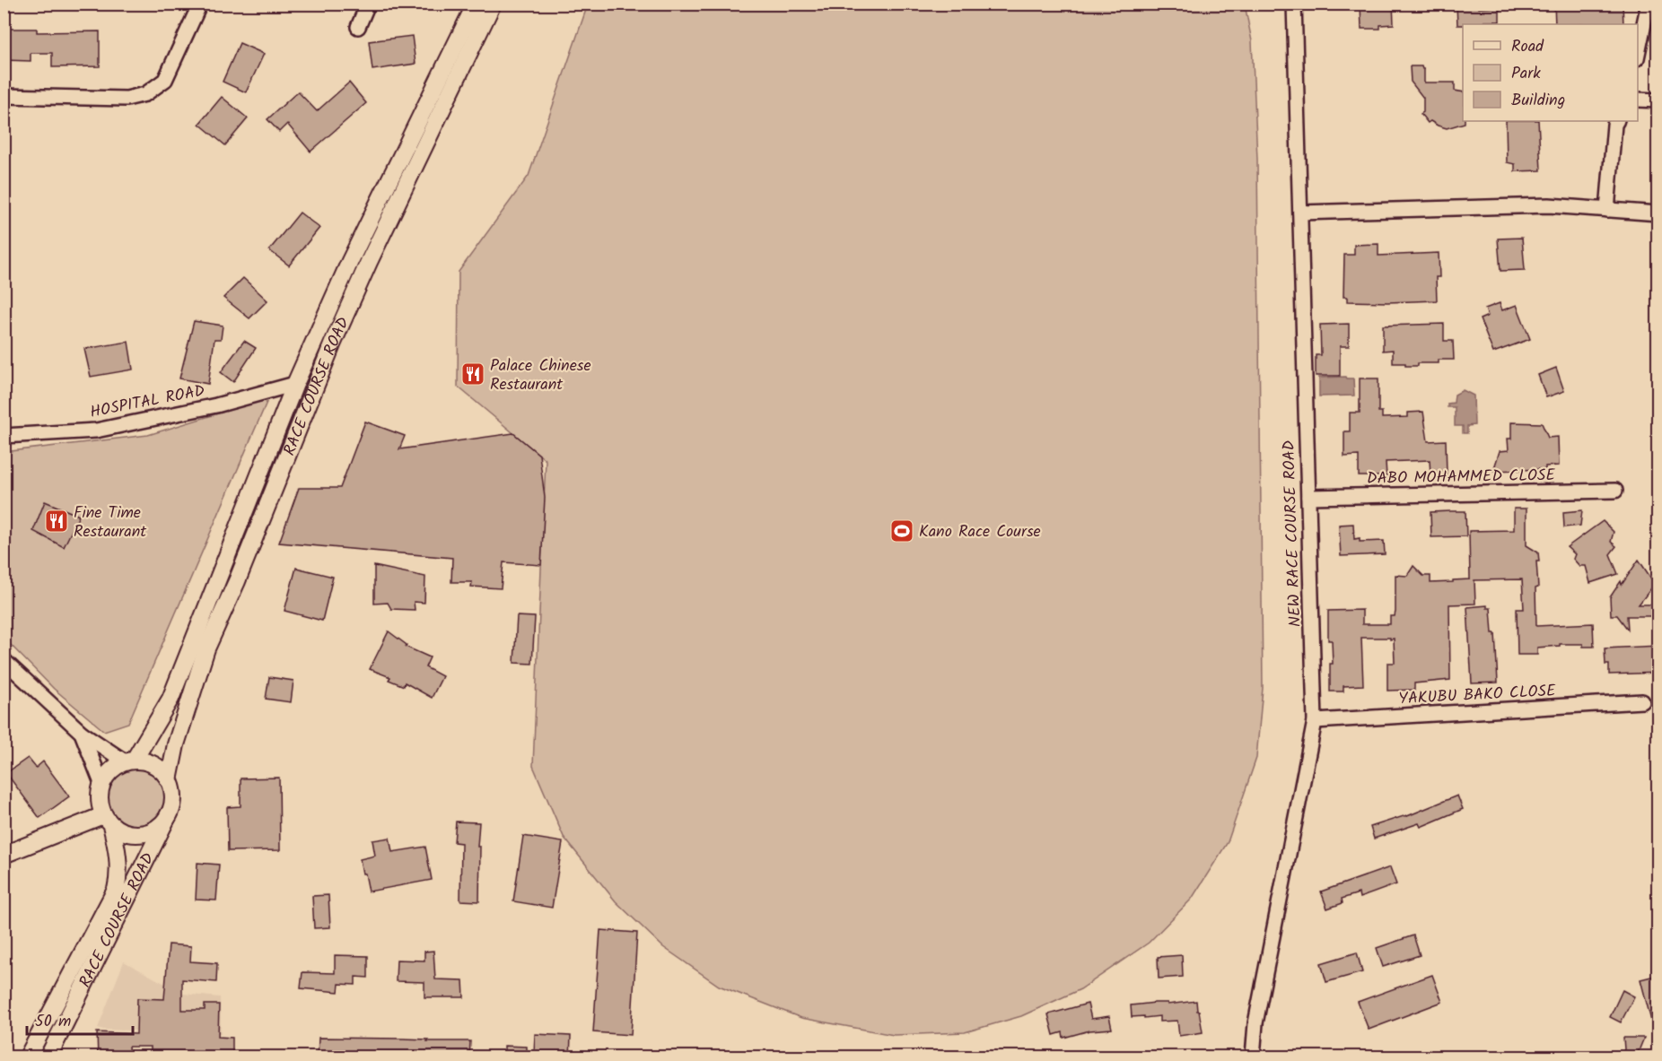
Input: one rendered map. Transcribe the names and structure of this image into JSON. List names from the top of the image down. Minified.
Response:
{"streets":{"street":["RACE COURSE ROAD","HOSPITAL ROAD","DABO MOHAMMED CLOSE","NEW RACE COURSE ROAD","YAKUBU BAKO CLOSE"]},"crossings":[["RACE COURSE ROAD","HOSPITAL ROAD"],["DABO MOHAMMED CLOSE","NEW RACE COURSE ROAD"],["NEW RACE COURSE ROAD","YAKUBU BAKO CLOSE"]],"places":{"restaurant":["Palace Chinese Restaurant","Fine Time Restaurant"],"sports":["Kano Race Course"]},"legend":["Road","Park","Building"],"scale_bar":"50 m"}
